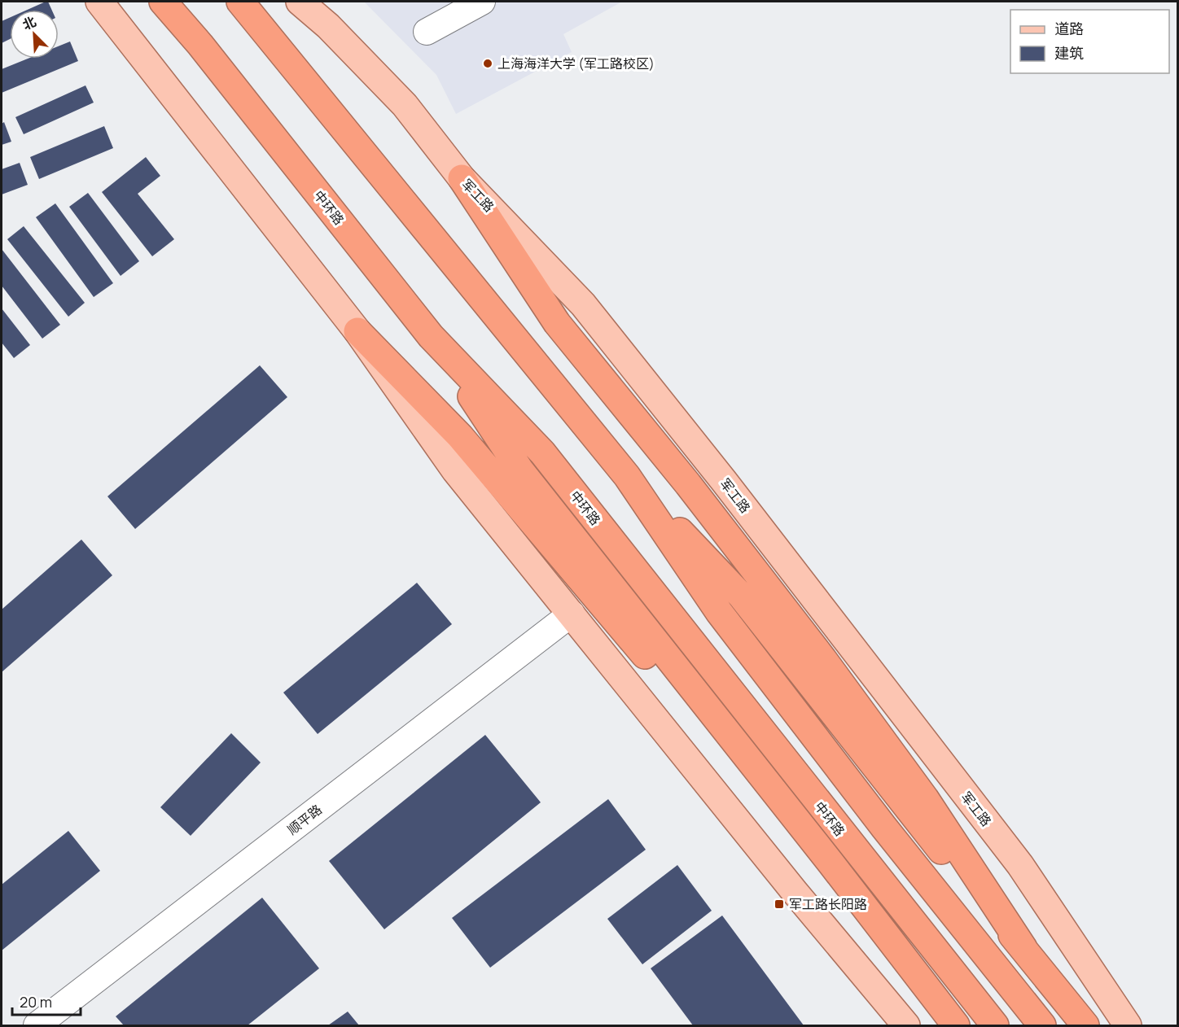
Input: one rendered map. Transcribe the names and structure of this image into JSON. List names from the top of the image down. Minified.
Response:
{"streets":{"highway":["中环路"],"main road":["军工路"],"street":["顺平路"]},"places":{"other":["上海海洋大学 (军工路校区)"],"transit":["军工路长阳路"]},"legend":["道路","建筑"],"scale_bar":"20 m","north":"top left"}
